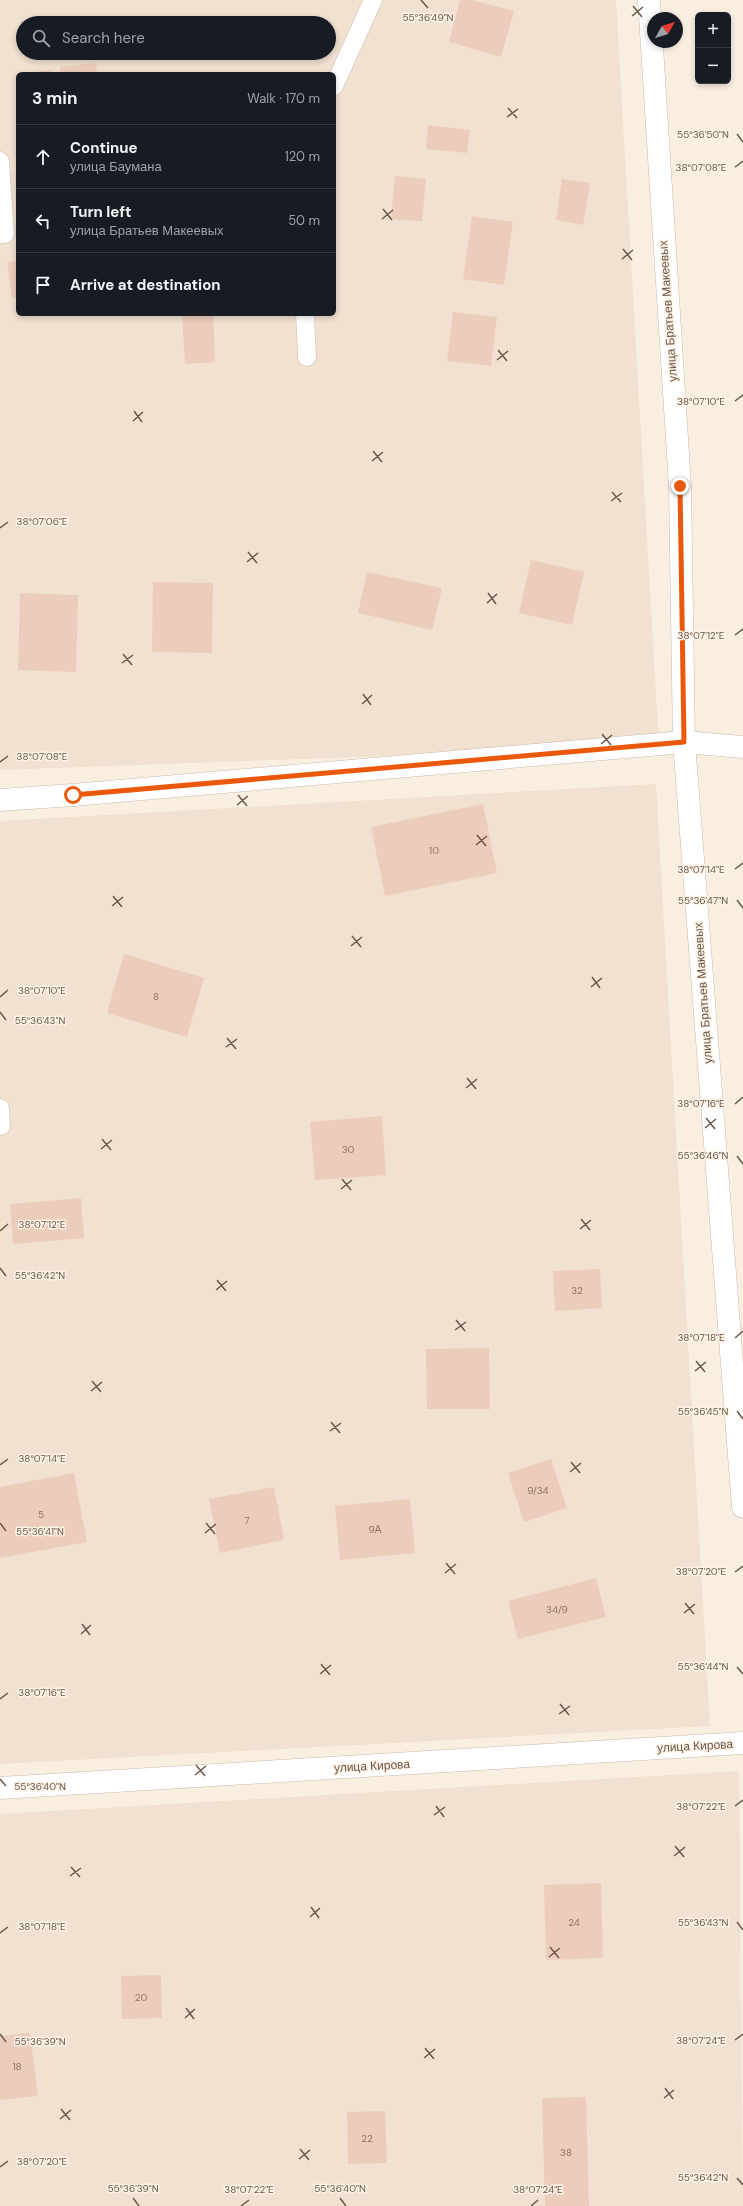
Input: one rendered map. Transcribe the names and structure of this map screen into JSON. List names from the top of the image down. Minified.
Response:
{"streets":{"street":["улица Братьев Макеевых","улица Кирова"]},"house_numbers":["10","8","30","32","9/34","5","7","9А","34/9","24","20","18","22","38"],"north":"top right","page":{"map_buttons":["+","−"],"search":"Search here","heading":["3 min","Walk · 170 m"],"list":[["Continue","улица Баумана","120 m"],["Turn left","улица Братьев Макеевых","50 m"],"Arrive at destination"]},"coordinates":["55°36'49\"N","55°36'50\"N","38°07'08\"E","38°07'10\"E","38°07'06\"E","38°07'12\"E","38°07'14\"E","55°36'47\"N","55°36'43\"N","38°07'16\"E","55°36'46\"N","55°36'42\"N","38°07'18\"E","55°36'45\"N","55°36'41\"N","38°07'20\"E","55°36'44\"N","55°36'40\"N","38°07'22\"E","38°07'24\"E","55°36'39\"N"]}
